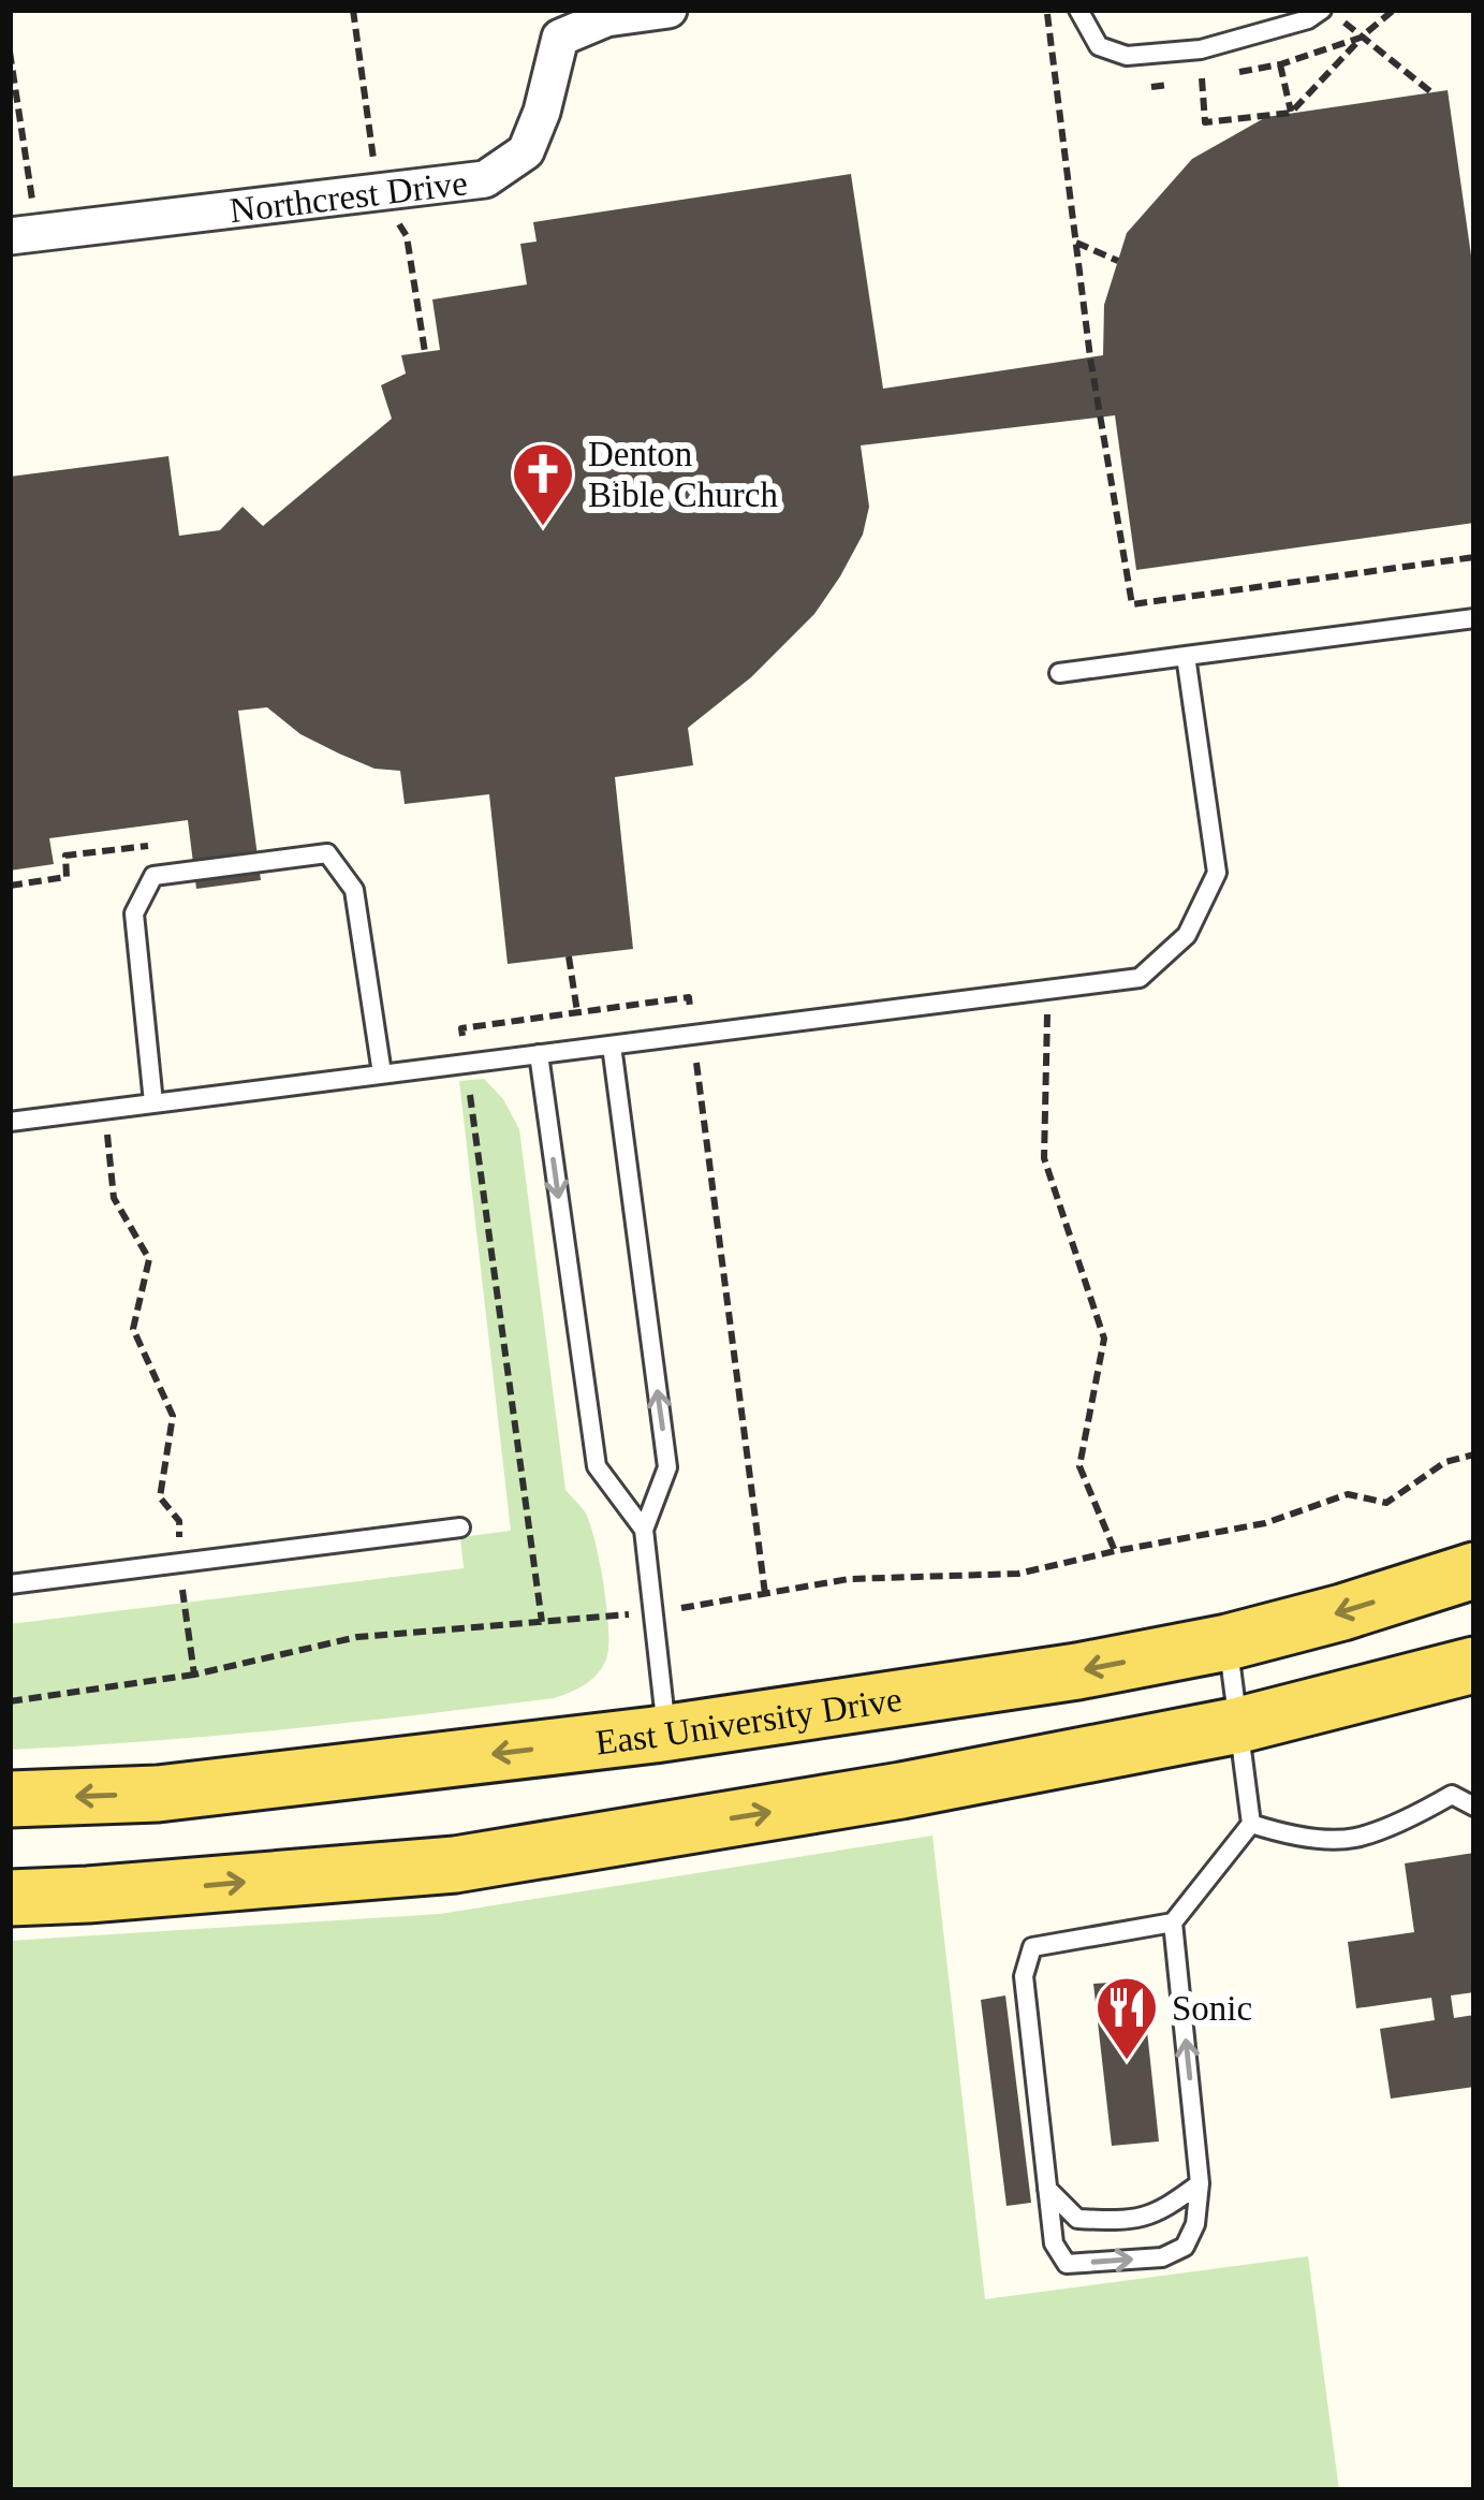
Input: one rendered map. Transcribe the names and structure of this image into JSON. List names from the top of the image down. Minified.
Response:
{"streets":{"main road":["East University Drive"],"street":["Northcrest Drive"]},"places":{"church":["Denton Bible Church"],"restaurant":["Sonic"]}}
